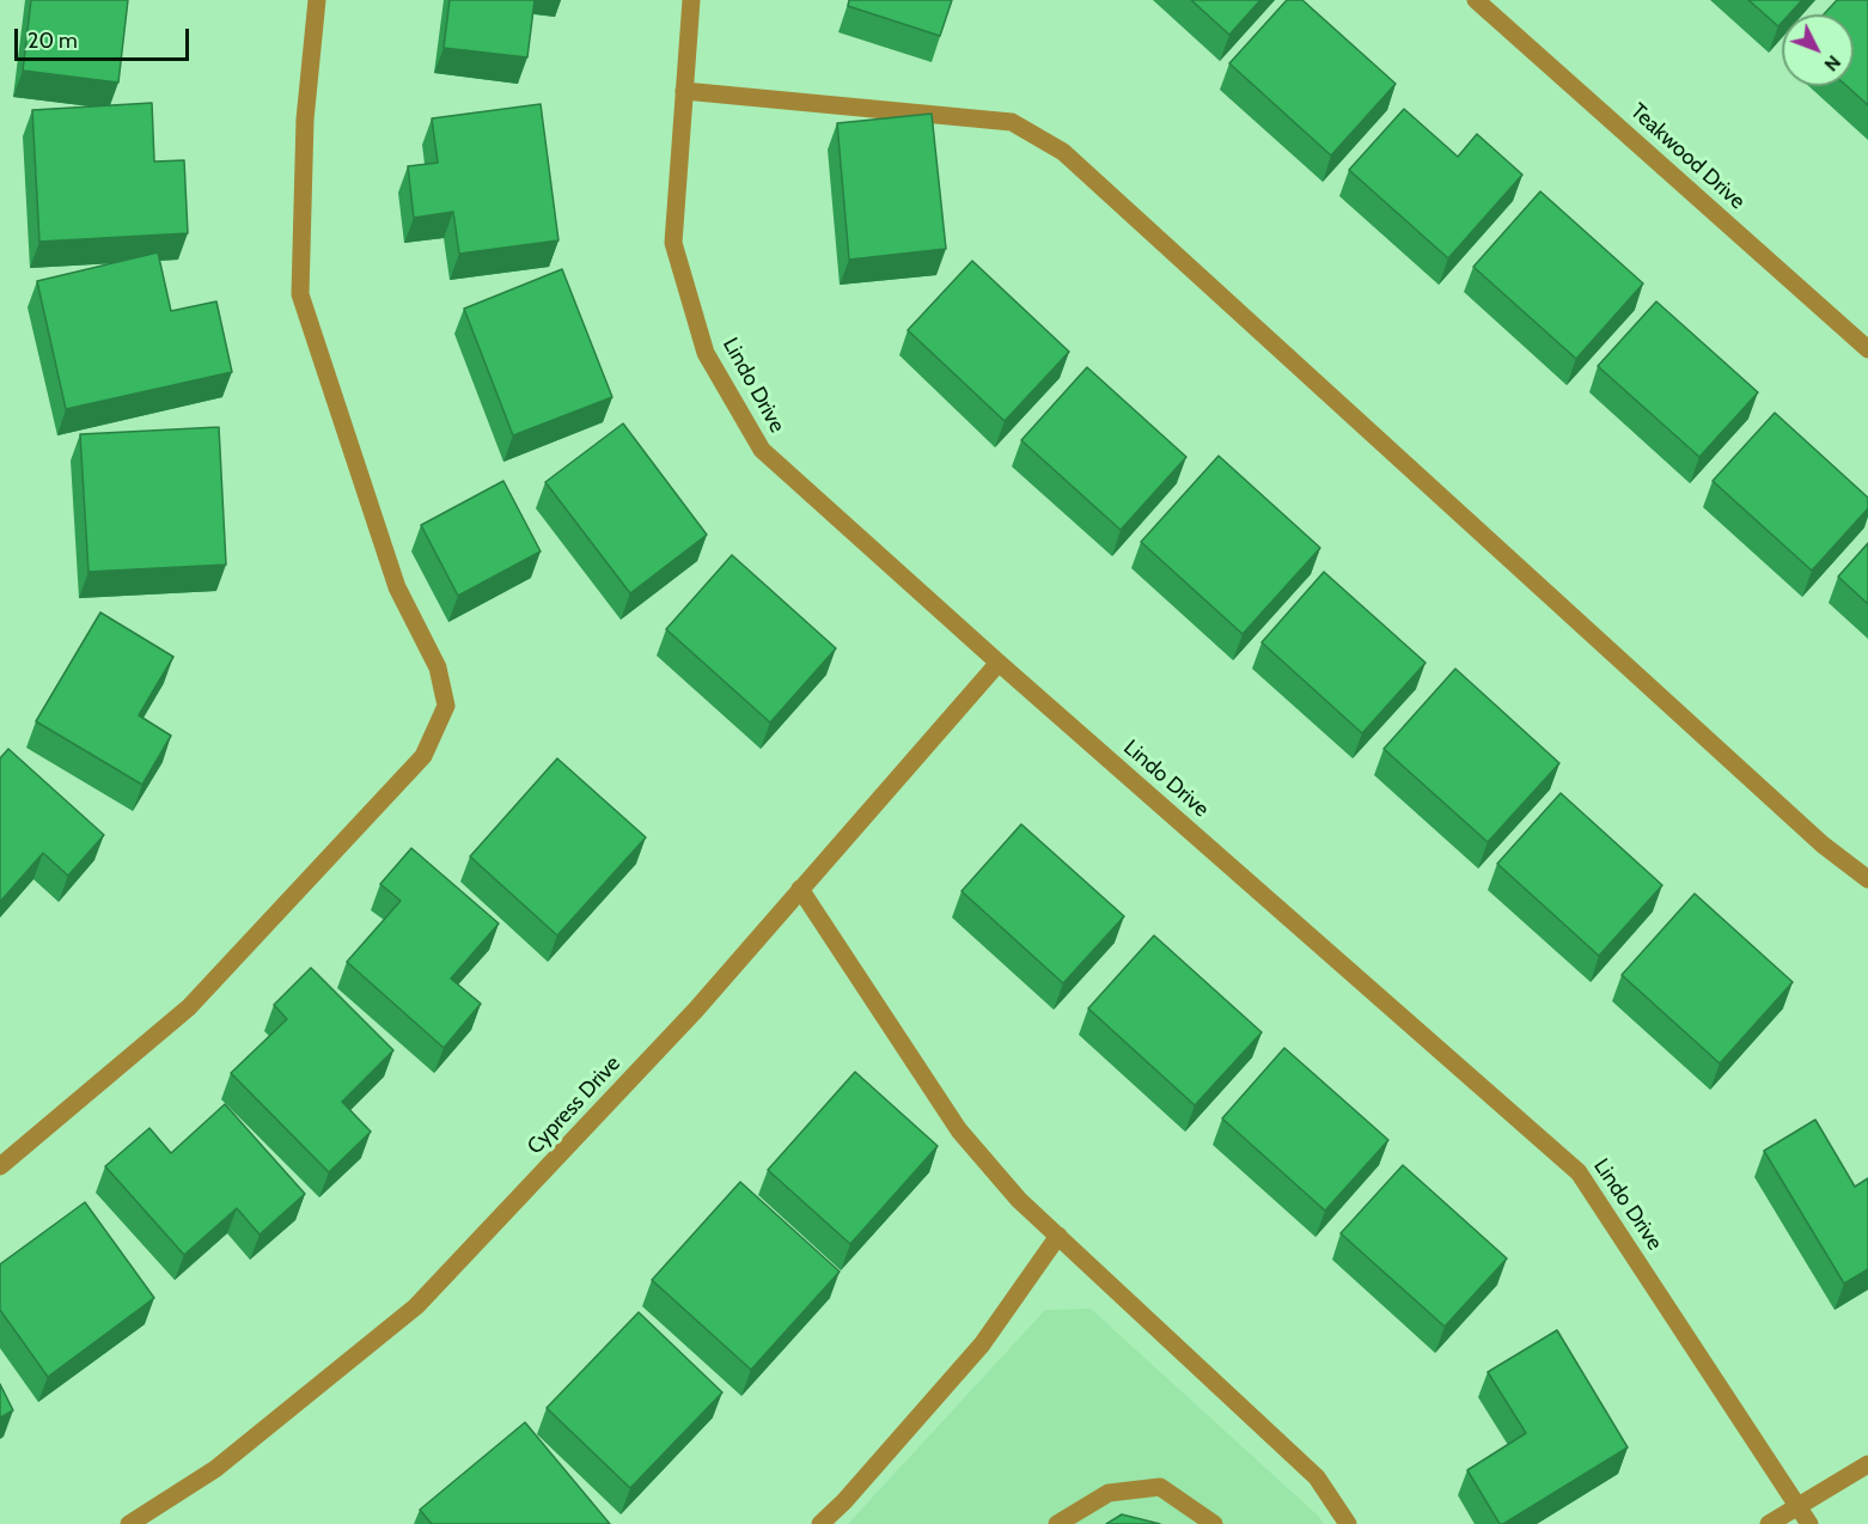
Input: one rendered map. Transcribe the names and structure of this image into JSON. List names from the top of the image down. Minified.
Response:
{"streets":{"street":["Teakwood Drive","Lindo Drive","Cypress Drive"]},"crossings":[["Lindo Drive","Cypress Drive"]],"scale_bar":"20 m","north":"bottom right"}
